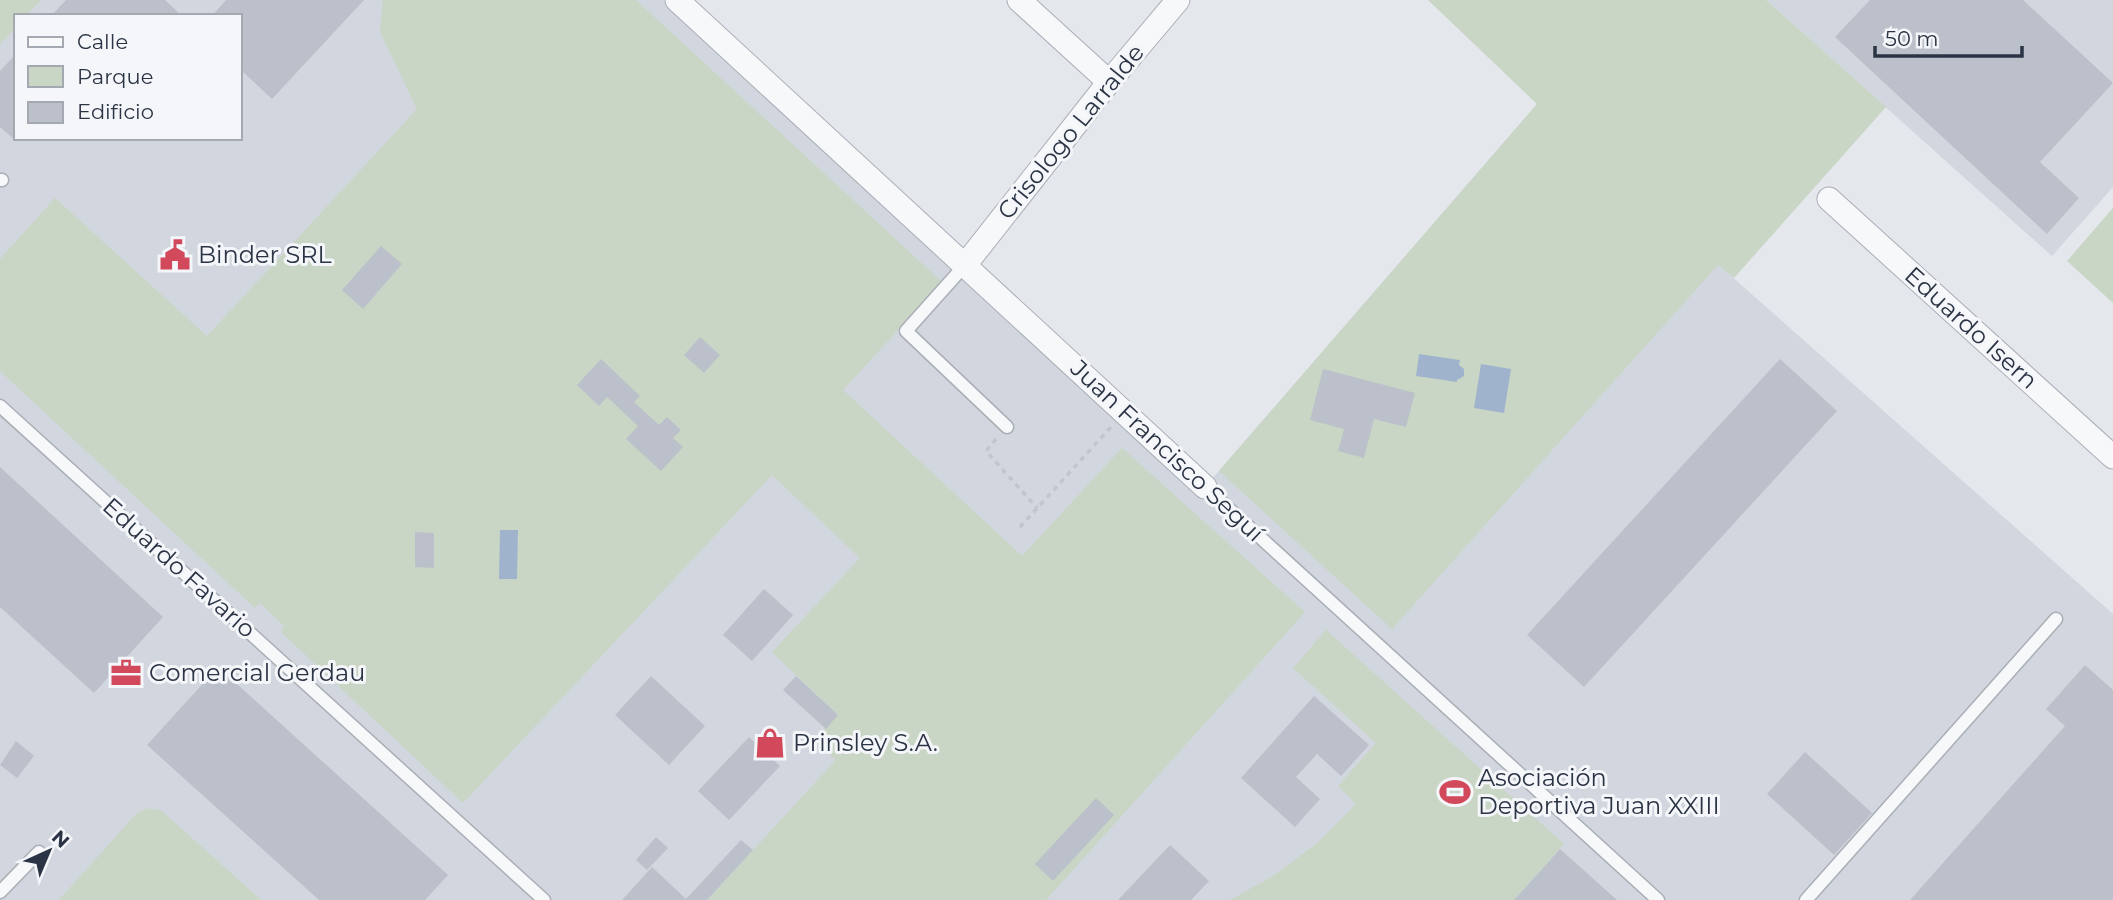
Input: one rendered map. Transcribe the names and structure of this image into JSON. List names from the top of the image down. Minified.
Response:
{"streets":{"street":["Crisologo Larralde","Eduardo Isern","Juan Francisco Seguí"],"lane":["Eduardo Favario"]},"crossings":[["Crisologo Larralde","Juan Francisco Seguí"]],"places":{"public building":["Binder SRL"],"office":["Comercial Gerdau"],"shop":["Prinsley S.A."],"sports":["Asociación Deportiva Juan XXIII"]},"legend":["Calle","Parque","Edificio"],"scale_bar":"50 m","north":"top right"}
